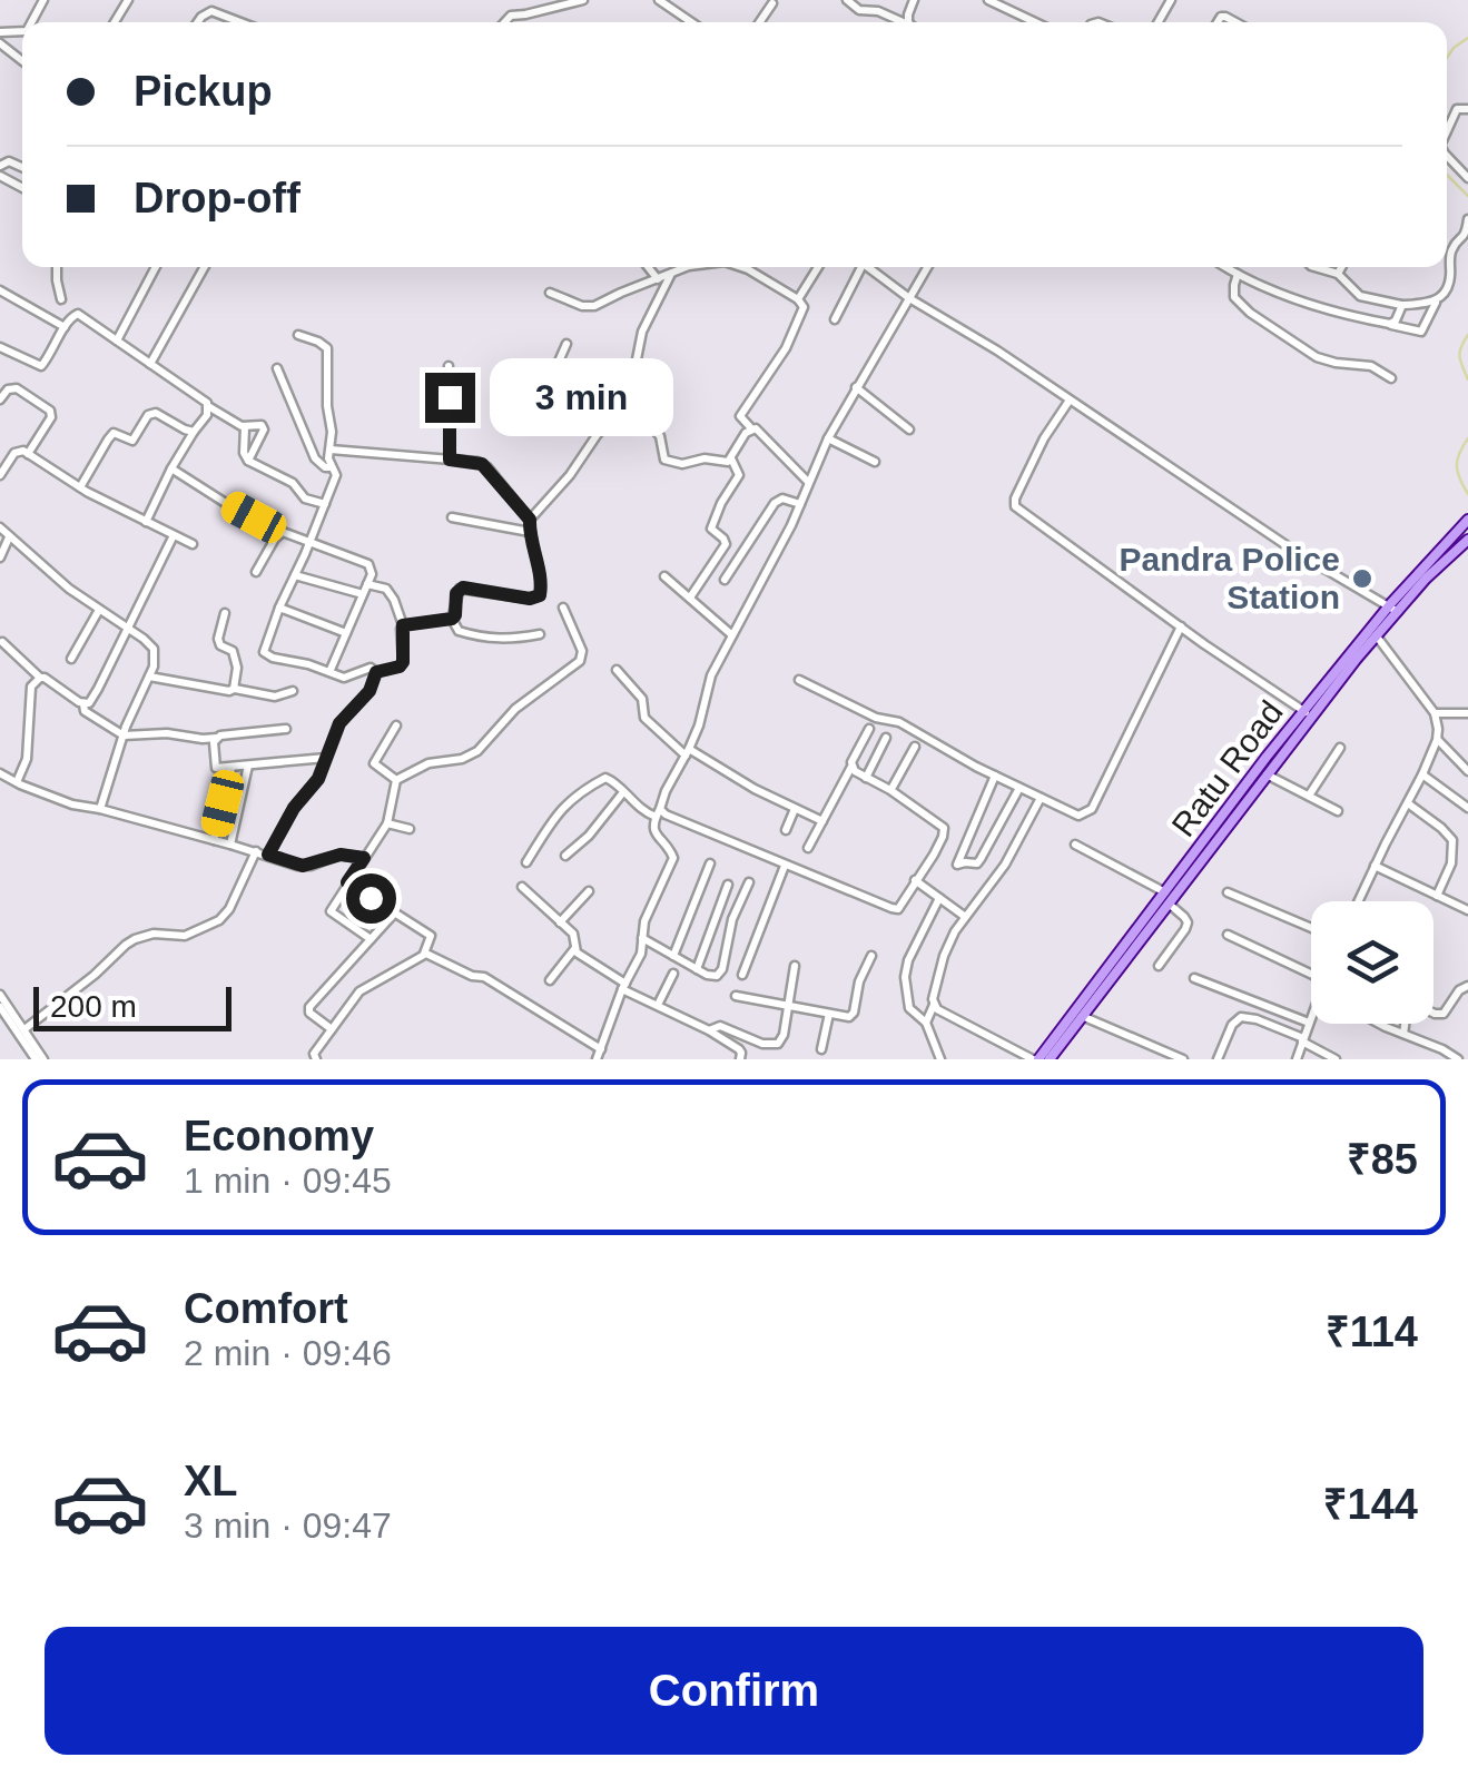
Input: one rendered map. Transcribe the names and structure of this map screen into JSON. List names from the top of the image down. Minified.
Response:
{"streets":{"main road":["Ratu Road"]},"places":["Pandra Police Station"],"scale_bar":"200 m","page":{"banner":["Pickup","Drop-off"],"bubble":"3 min","scale":"200 m","list":[{"name":"Economy","note":"1 min · 09:45","value":"₹85"},{"name":"Comfort","note":"2 min · 09:46","value":"₹114"},{"name":"XL","note":"3 min · 09:47","value":"₹144"}],"buttons":"Confirm"}}
